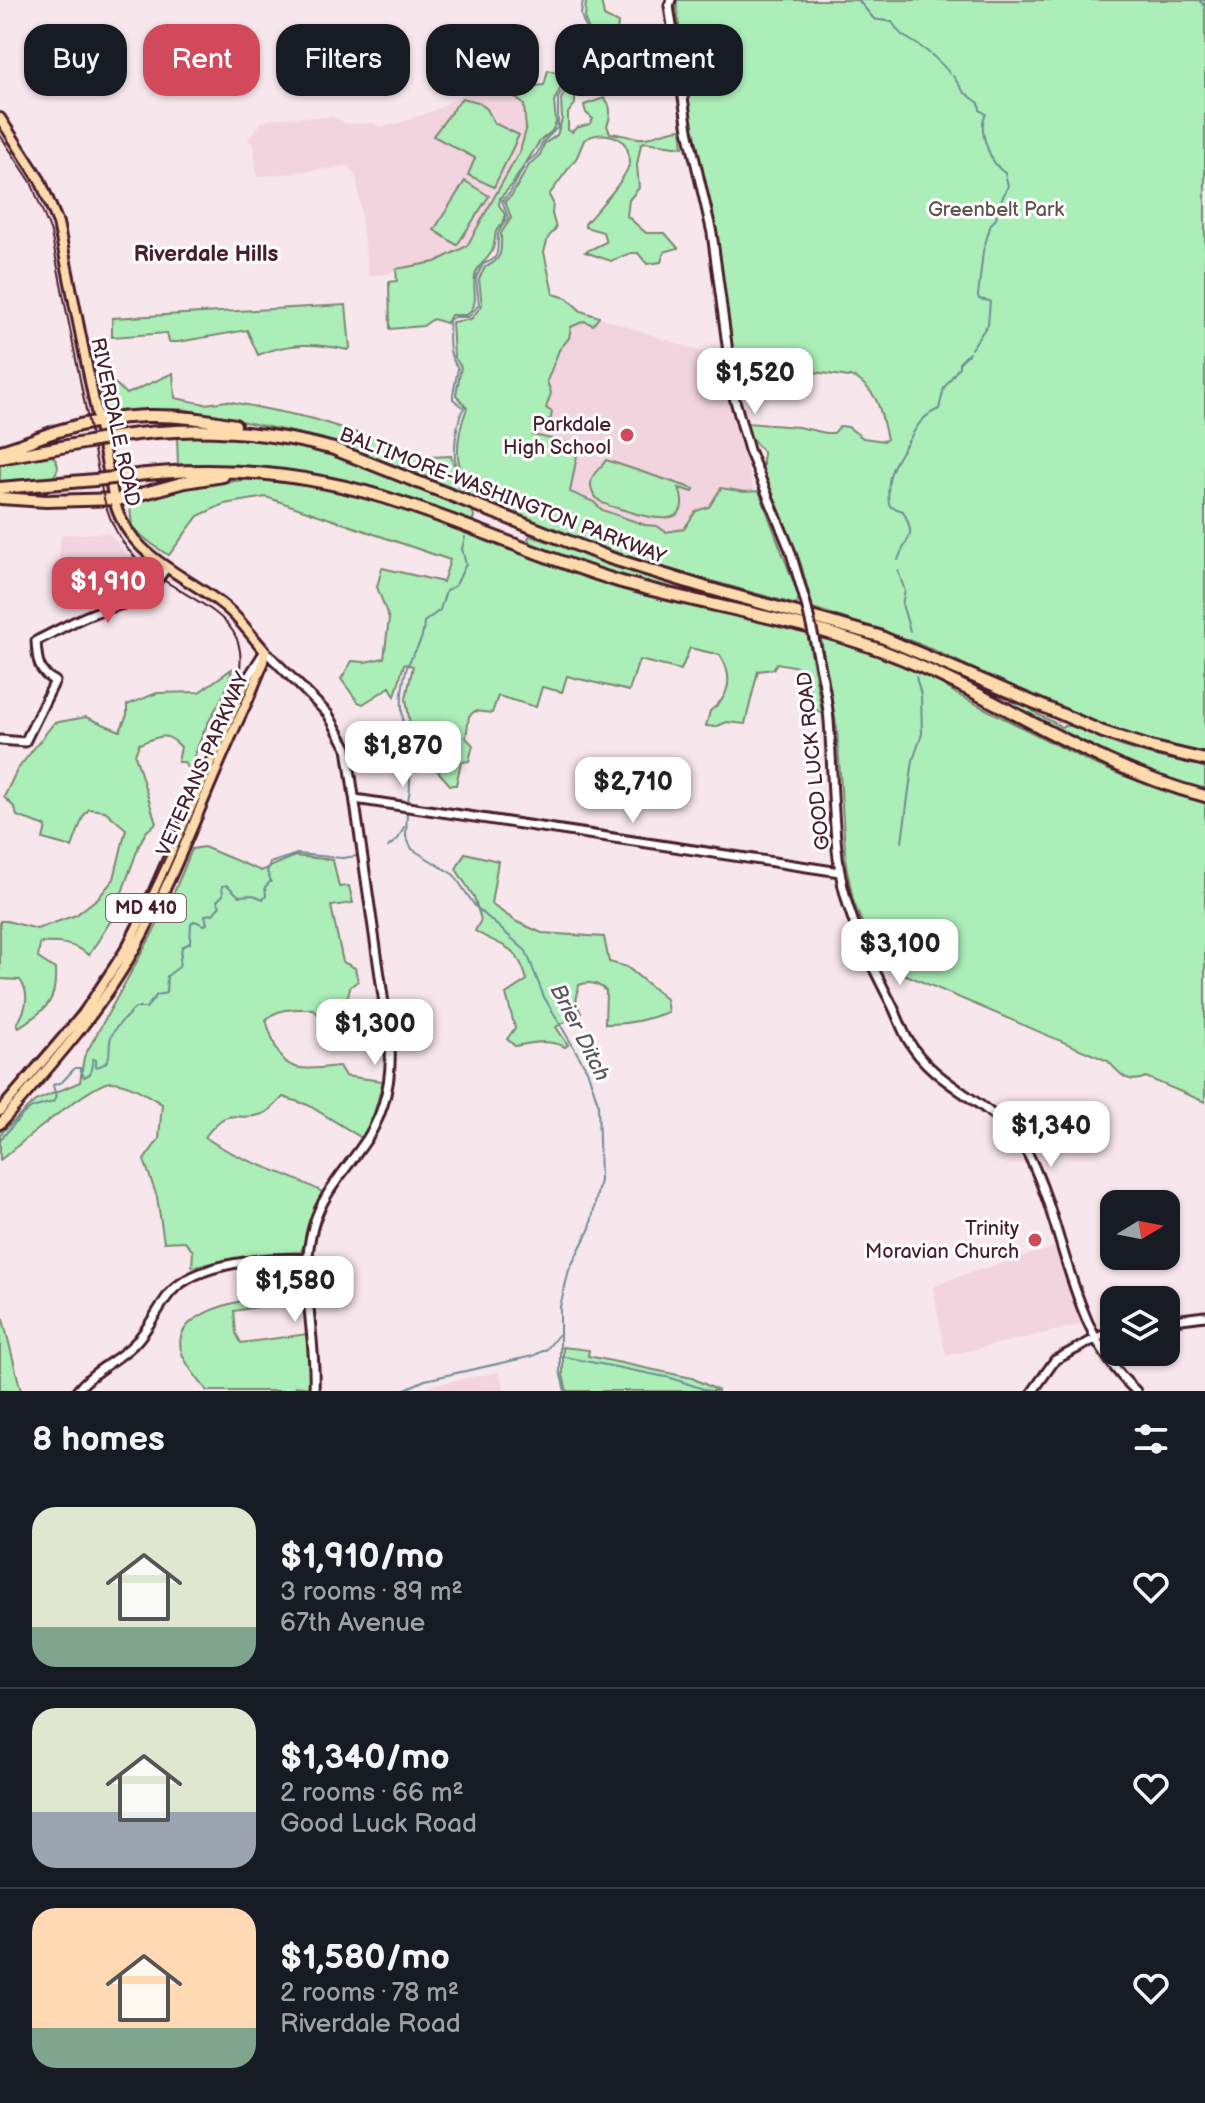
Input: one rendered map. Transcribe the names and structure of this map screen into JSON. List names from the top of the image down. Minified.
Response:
{"streets":{"highway":["BALTIMORE-WASHINGTON PARKWAY"],"main road":["RIVERDALE ROAD","GOOD LUCK ROAD","VETERANS PARKWAY","MD 410"]},"crossings":[["RIVERDALE ROAD","VETERANS PARKWAY"]],"districts":["Riverdale Hills"],"water":["Brier Ditch"],"parks":["Greenbelt Park"],"places":["Parkdale High School","Trinity Moravian Church"],"north":"right","page":{"chip":["Buy","Rent","Filters","New","Apartment"],"price":["$1,520","$1,910","$1,870","$2,710","$3,100","$1,300","$1,340","$1,580"],"heading":"8 homes","list":[{"name":"$1,910/mo","note":"3 rooms · 89 m² · 67th Avenue"},{"name":"$1,340/mo","note":"2 rooms · 66 m² · Good Luck Road"},{"name":"$1,580/mo","note":"2 rooms · 78 m² · Riverdale Road"}]}}
